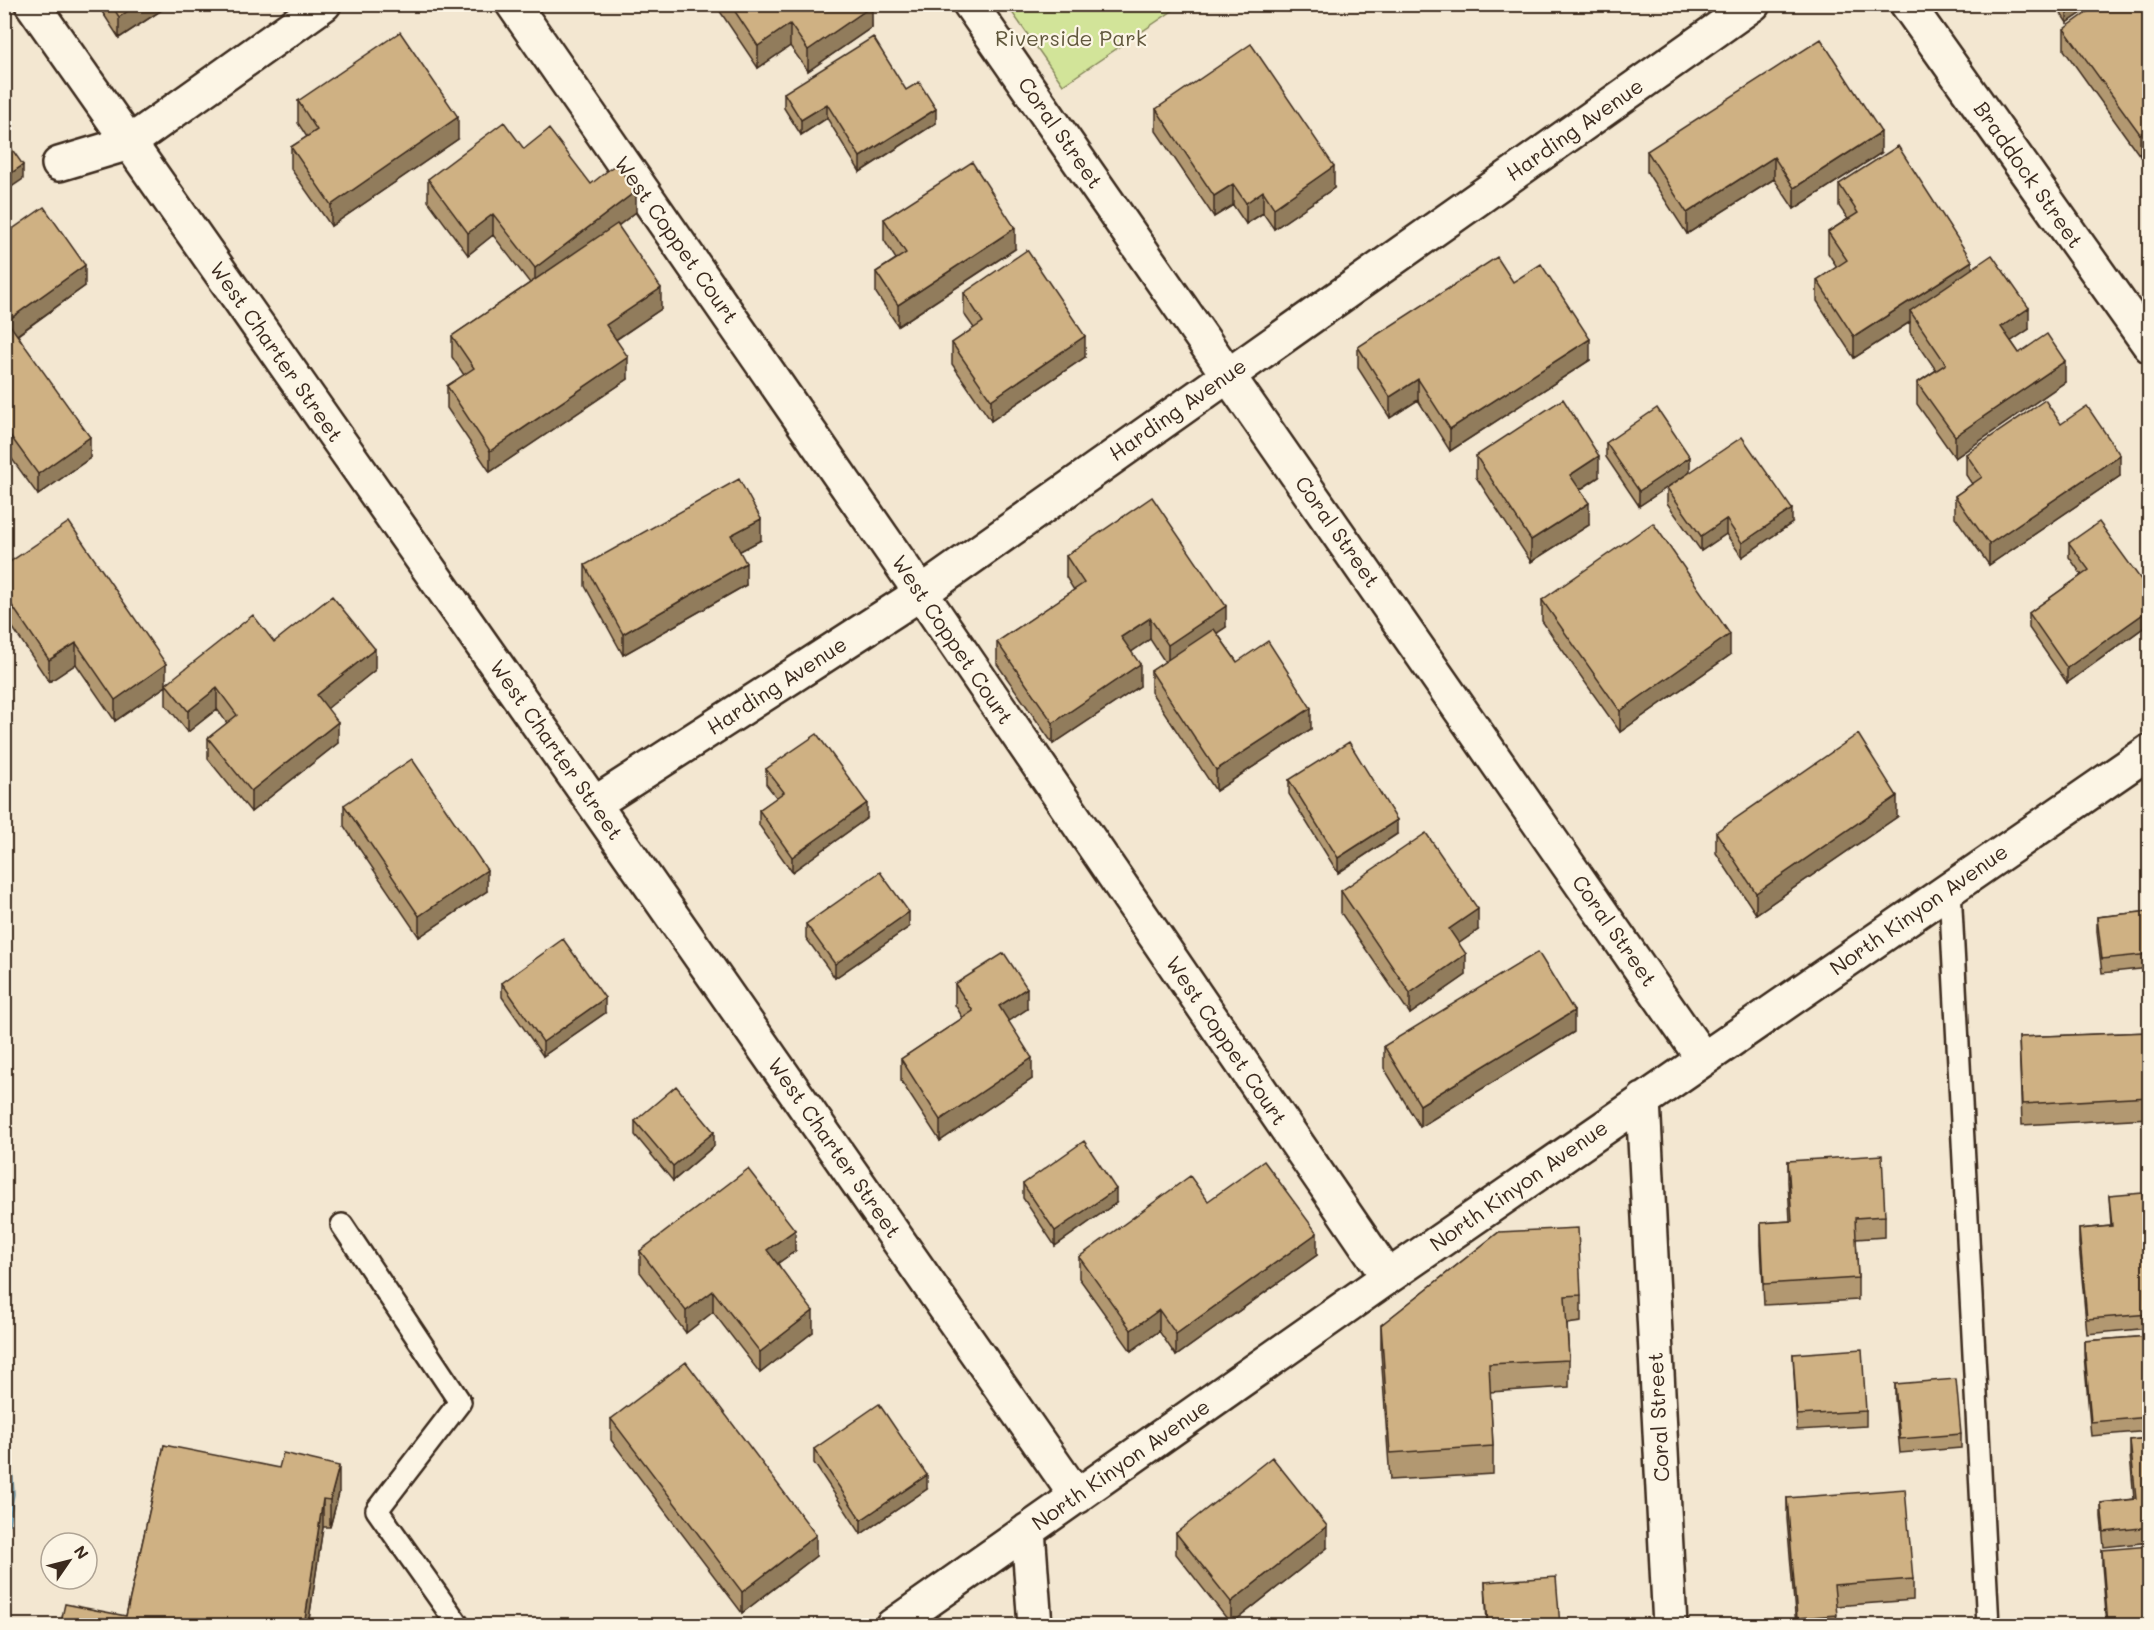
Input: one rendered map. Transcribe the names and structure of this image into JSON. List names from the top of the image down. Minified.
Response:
{"streets":{"street":["Harding Avenue","Coral Street","Braddock Street","West Coppet Court","West Charter Street","North Kinyon Avenue"]},"crossings":[["Harding Avenue","Coral Street"],["Harding Avenue","West Coppet Court"],["Harding Avenue","West Charter Street"],["Coral Street","North Kinyon Avenue"],["West Coppet Court","North Kinyon Avenue"],["West Charter Street","North Kinyon Avenue"]],"parks":["Riverside Park"],"north":"top right"}
